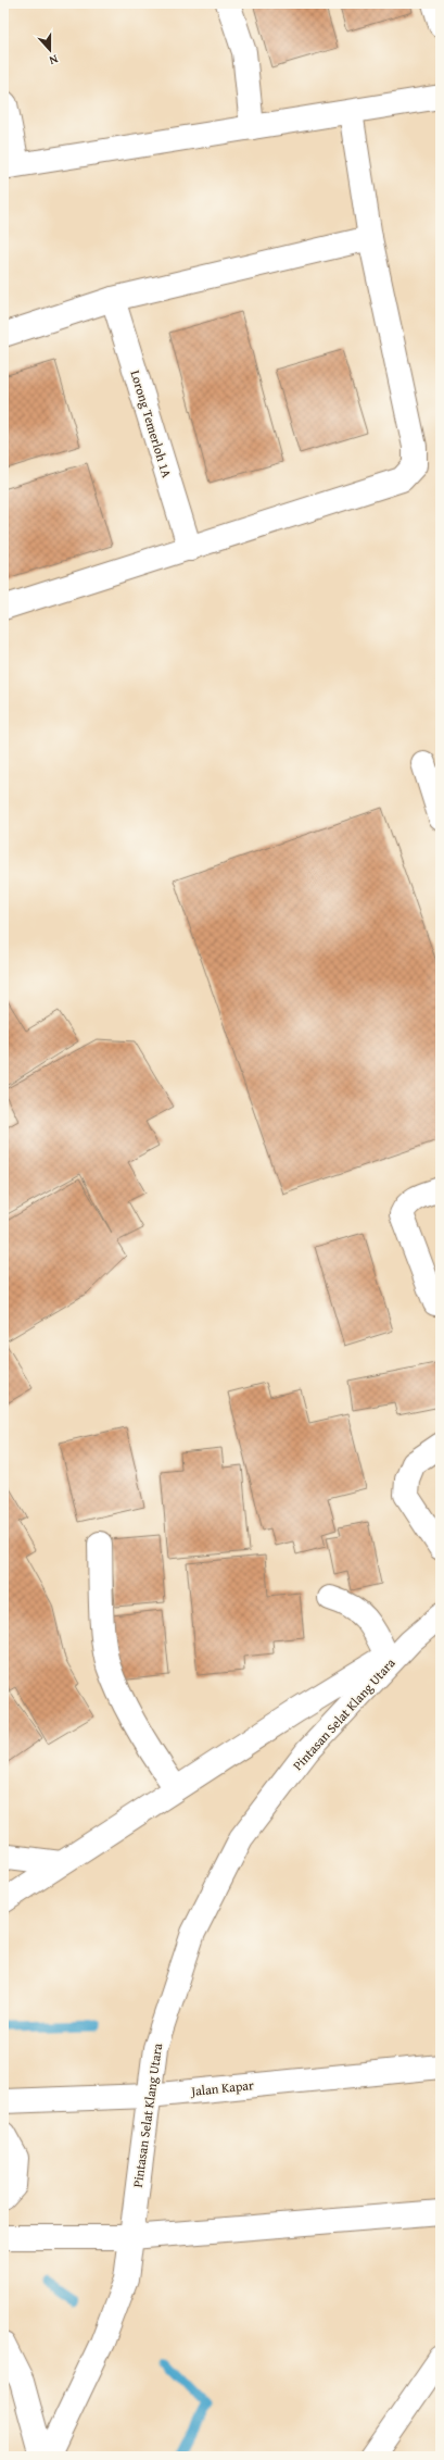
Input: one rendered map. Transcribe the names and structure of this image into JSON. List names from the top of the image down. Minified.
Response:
{"streets":{"main road":["Lorong Temerloh 1A","Pintasan Selat Klang Utara","Jalan Kapar"]},"crossings":[["Pintasan Selat Klang Utara","Jalan Kapar"]],"north":"bottom"}
